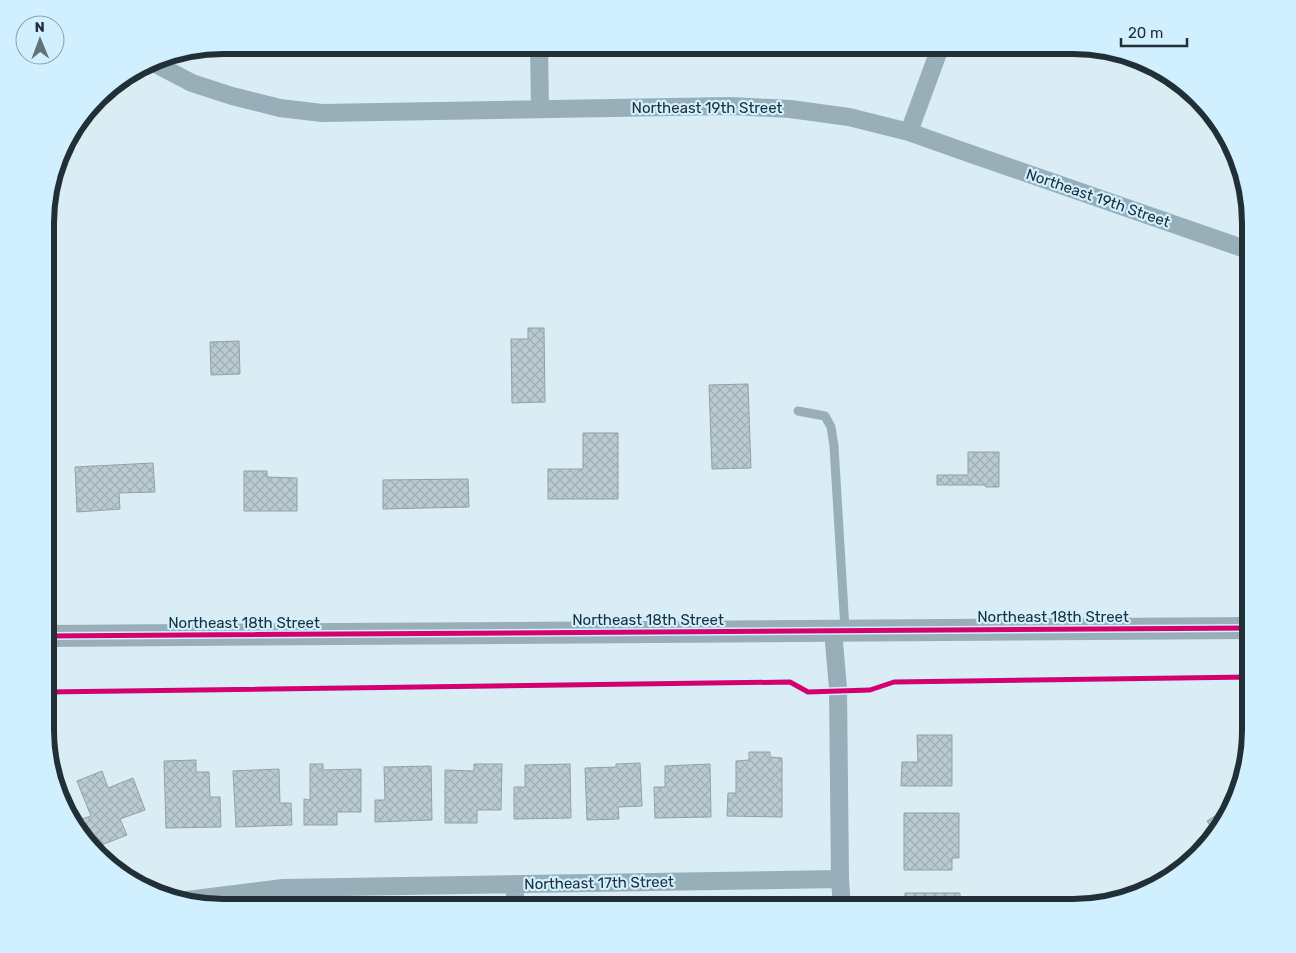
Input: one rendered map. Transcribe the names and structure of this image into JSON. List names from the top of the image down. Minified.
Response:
{"streets":{"street":["Northeast 19th Street","Northeast 18th Street","Northeast 17th Street"]},"scale_bar":"20 m","north":"top"}
